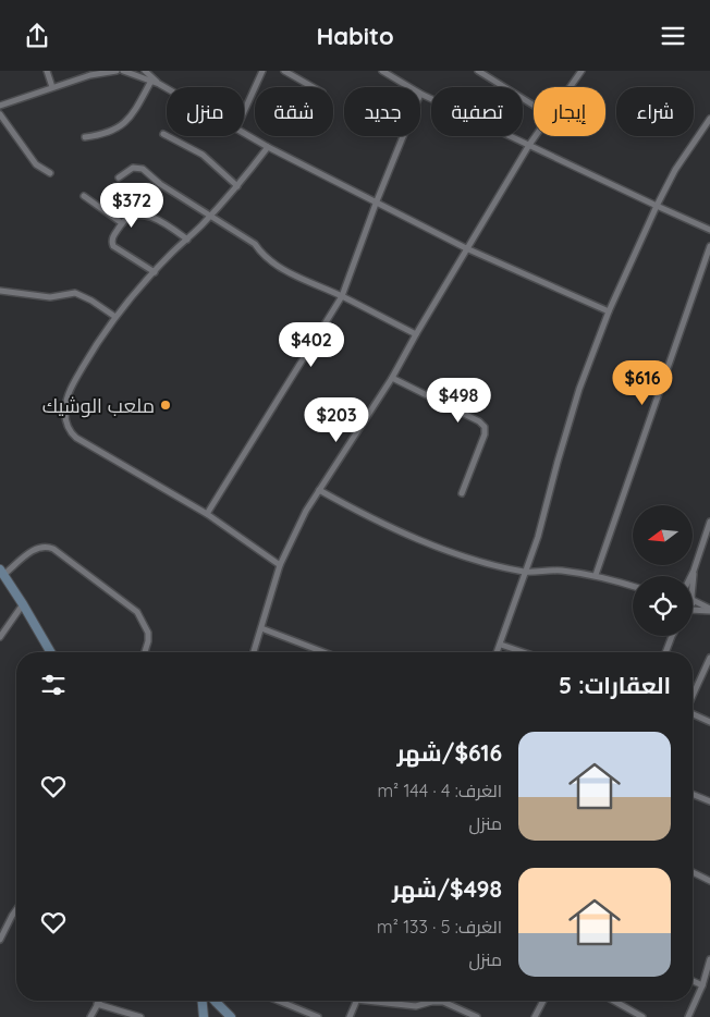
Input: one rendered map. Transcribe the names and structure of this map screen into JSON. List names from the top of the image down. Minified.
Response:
{"places":["ملعب الوشيك"],"north":"left","page":{"header":"Habito","chip":["شراء","إيجار","تصفية","جديد","شقة","منزل"],"price":["$372","$402","$616","$498","$203"],"heading":"العقارات: 5","list":[{"name":"$616/شهر","note":"الغرف: 4 · 144 m² · منزل"},{"name":"$498/شهر","note":"الغرف: 5 · 133 m² · منزل"}]}}
